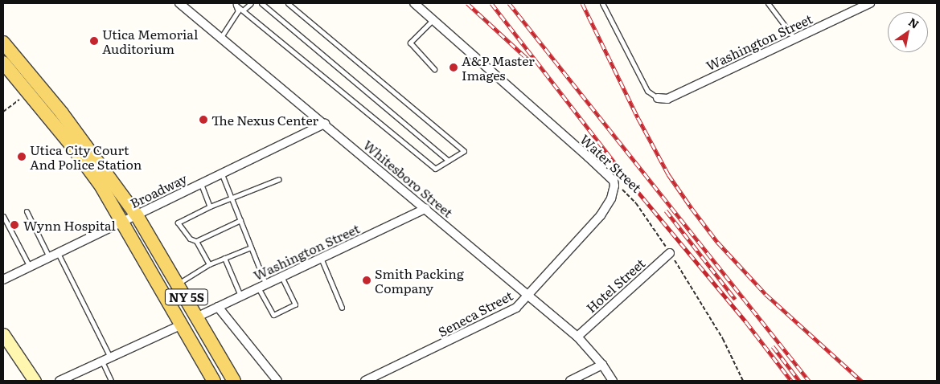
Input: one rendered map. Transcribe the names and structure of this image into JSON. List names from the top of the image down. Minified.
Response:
{"streets":{"main road":["NY 5S"],"street":["Washington Street","Water Street","Whitesboro Street","Broadway","Hotel Street","Seneca Street"]},"crossings":[["Washington Street","Whitesboro Street"],["Washington Street","NY 5S"],["Water Street","Hotel Street"],["Water Street","Seneca Street"],["Whitesboro Street","Broadway"],["Whitesboro Street","Hotel Street"],["Whitesboro Street","Seneca Street"],["Broadway","NY 5S"]],"places":["Utica Memorial Auditorium","A&P Master Images","The Nexus Center","Utica City Court And Police Station","Wynn Hospital","Smith Packing Company"],"north":"top right"}
